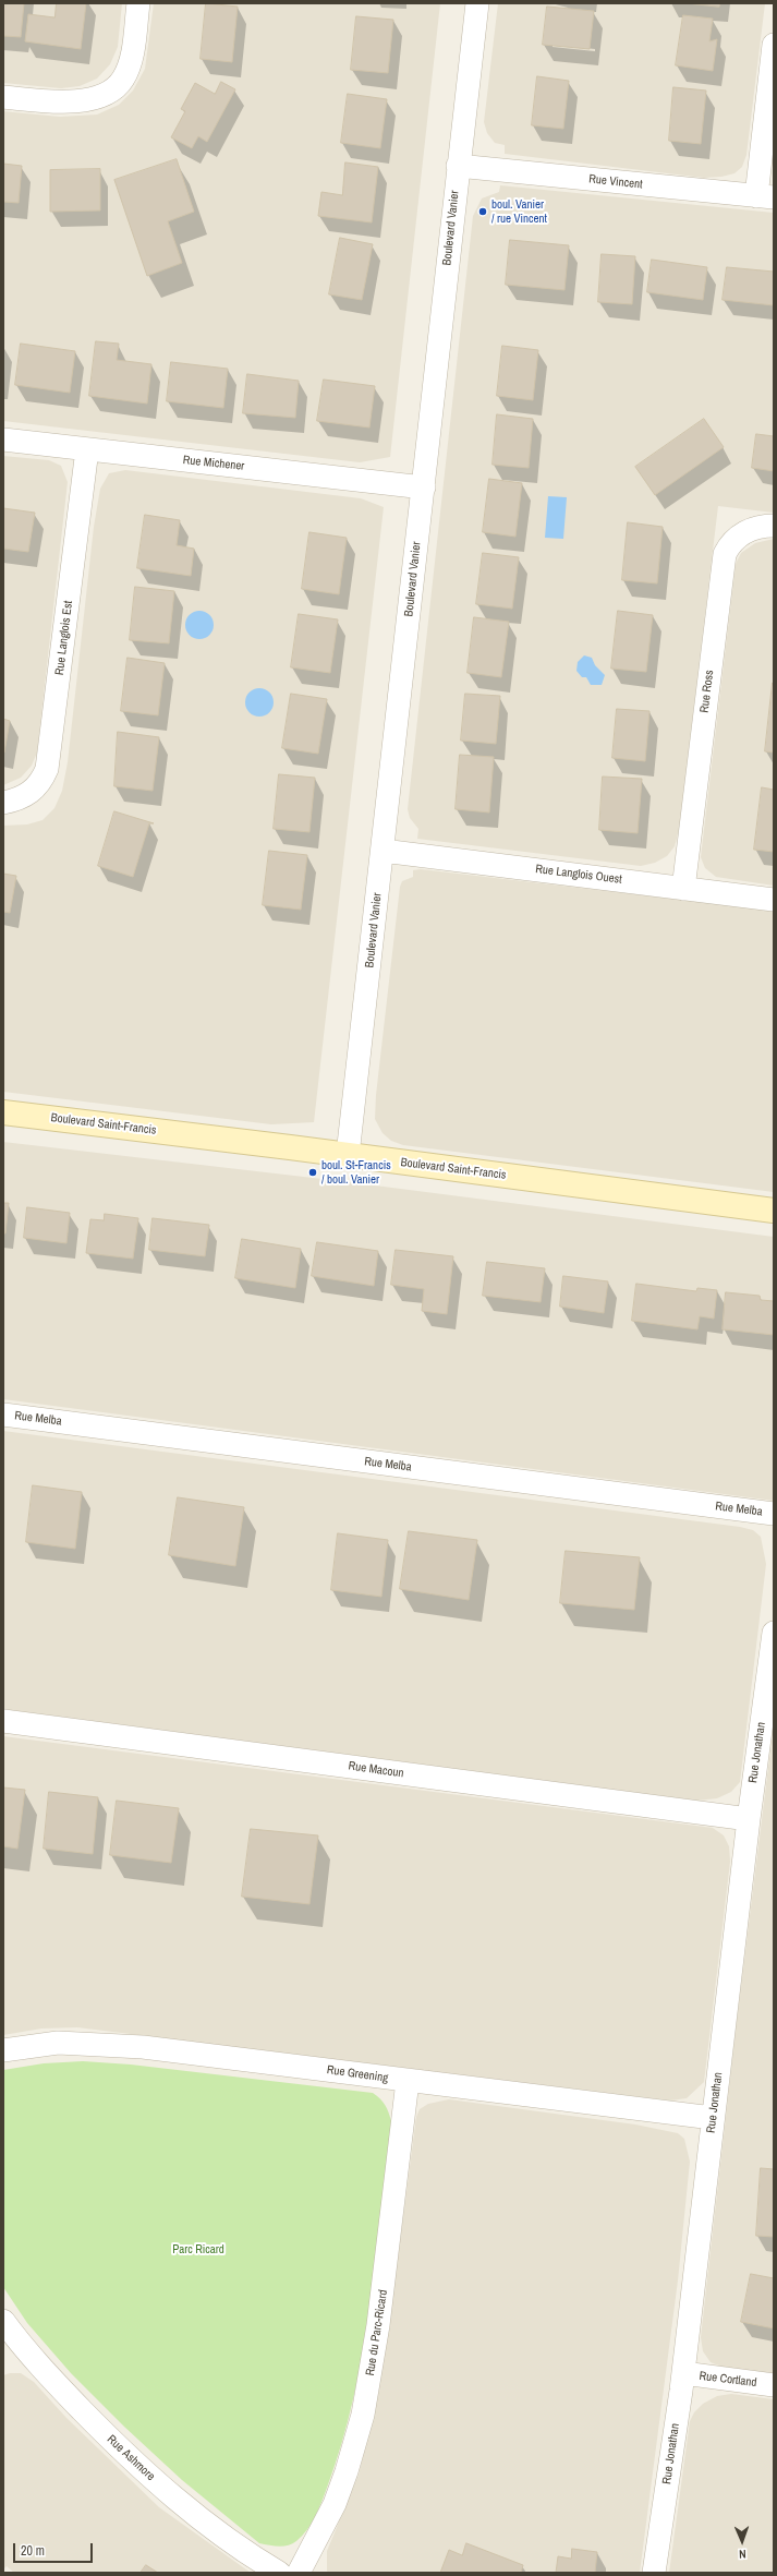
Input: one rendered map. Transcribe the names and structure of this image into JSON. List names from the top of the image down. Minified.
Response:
{"streets":{"street":["Rue Vincent","Boulevard Vanier","Rue Michener","Rue Langlois Est","Rue Ross","Rue Langlois Ouest","Boulevard Saint-Francis","Rue Melba","Rue Jonathan","Rue Macoun","Rue Greening","Rue du Parc-Ricard","Rue Cortland","Rue Ashmore"]},"crossings":[["Rue Vincent","Boulevard Vanier"],["Boulevard Vanier","Rue Michener"],["Boulevard Vanier","Rue Langlois Ouest"],["Boulevard Vanier","Boulevard Saint-Francis"],["Rue Michener","Rue Langlois Est"],["Rue Ross","Rue Langlois Ouest"],["Rue Jonathan","Rue Macoun"],["Rue Jonathan","Rue Greening"],["Rue Jonathan","Rue Cortland"],["Rue Greening","Rue du Parc-Ricard"]],"parks":["Parc Ricard"],"places":["boul. Vanier / rue Vincent","boul. St-Francis / boul. Vanier"],"scale_bar":"20 m","north":"bottom"}
